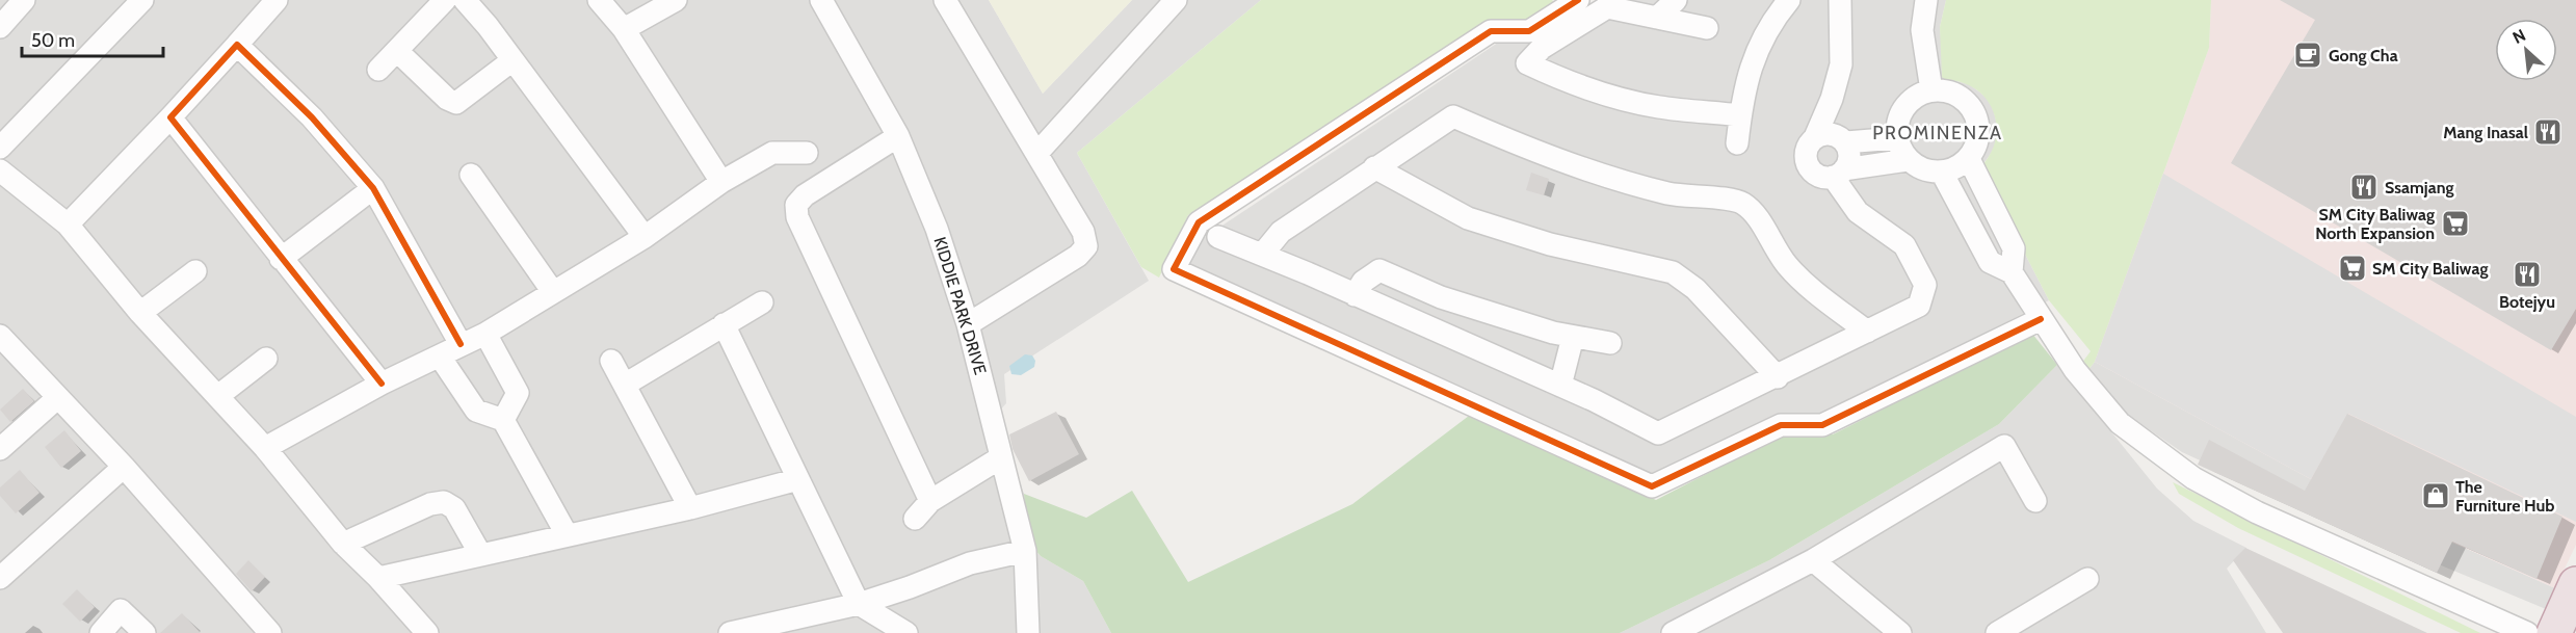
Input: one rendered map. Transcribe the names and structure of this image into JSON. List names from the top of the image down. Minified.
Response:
{"streets":{"street":["KIDDIE PARK DRIVE"]},"districts":["PROMINENZA"],"places":{"cafe":["Gong Cha"],"restaurant":["Mang Inasal","Ssamjang","Botejyu"],"supermarket":["SM City Baliwag North Expansion","SM City Baliwag"],"shop":["The Furniture Hub"]},"scale_bar":"50 m","north":"top left"}
